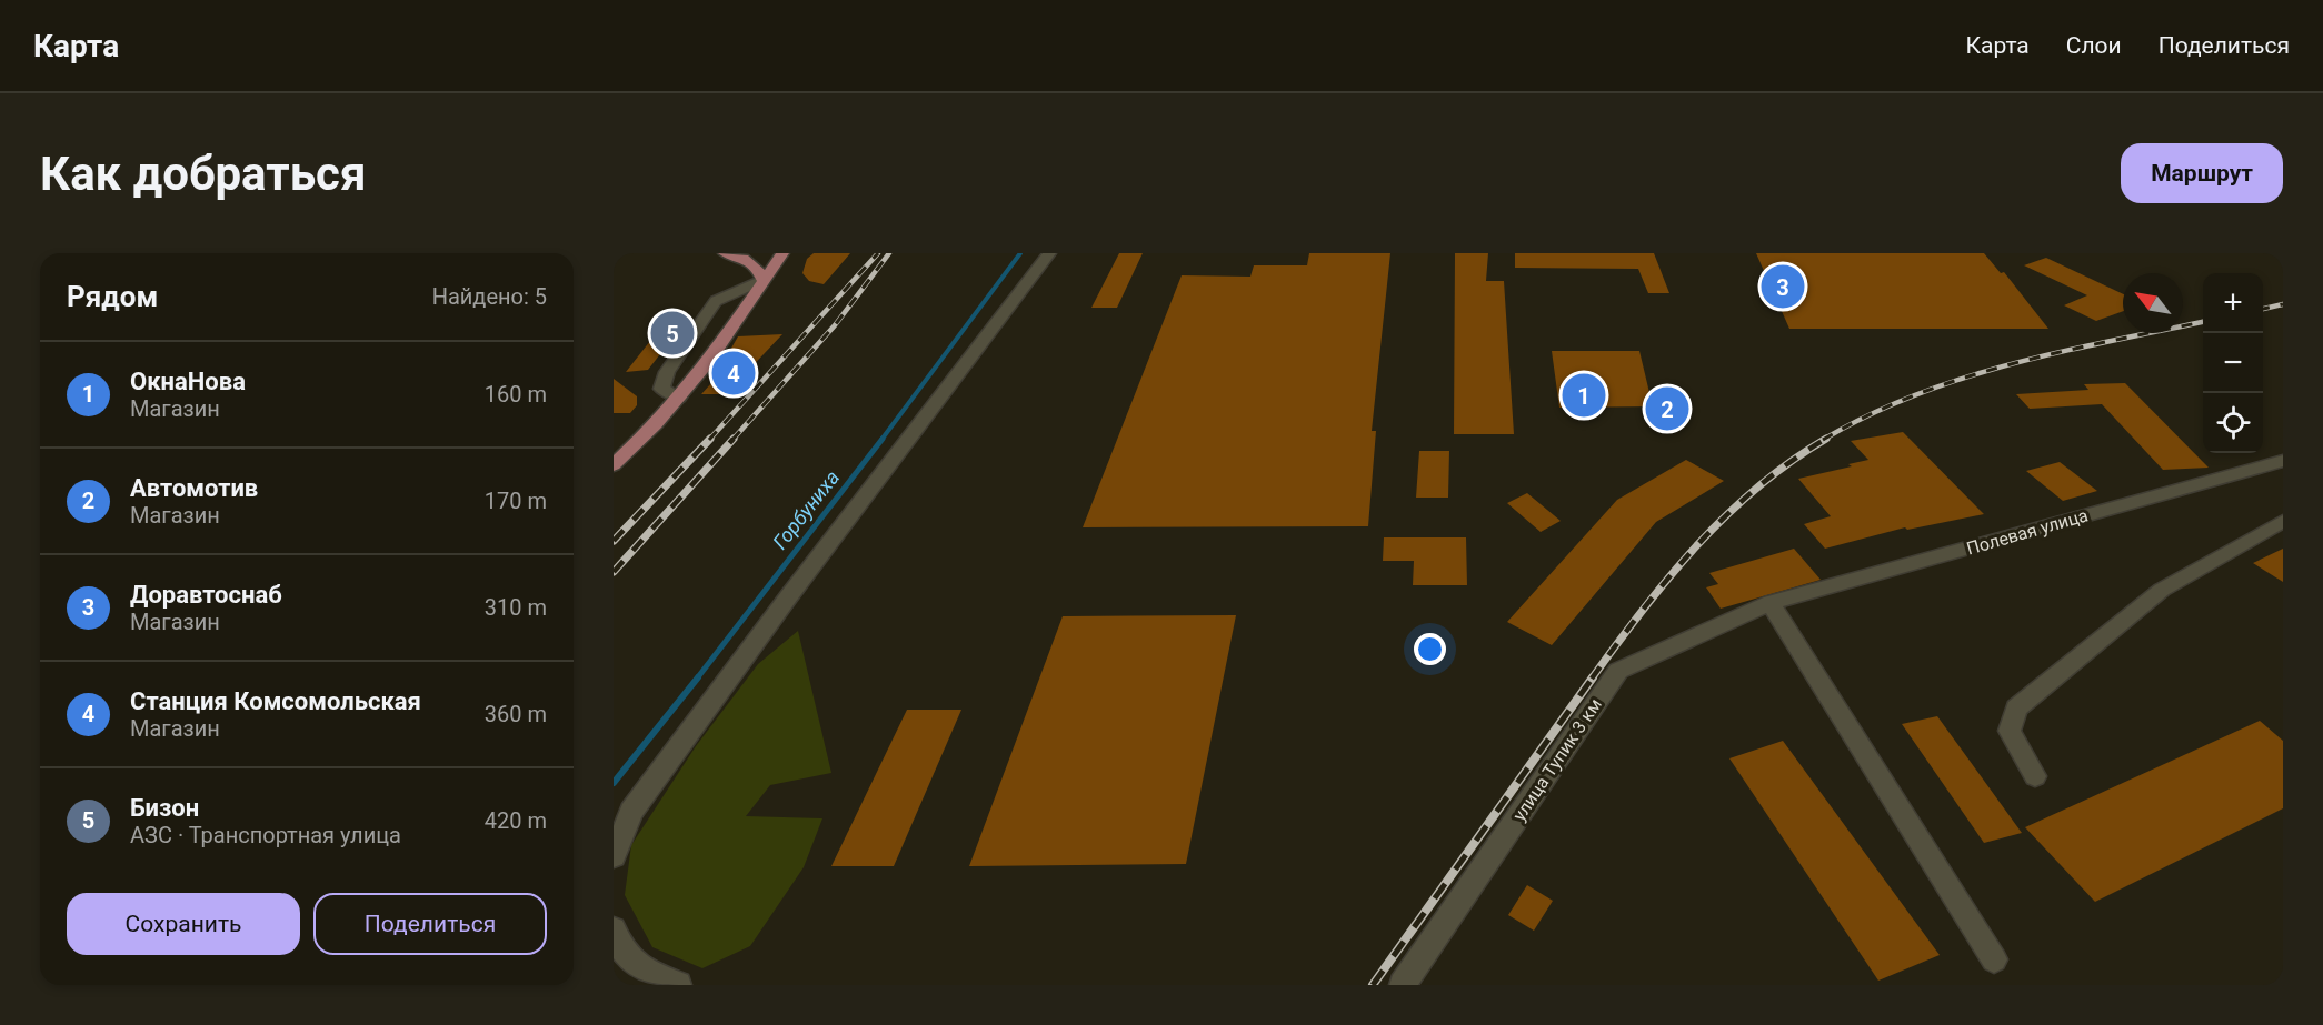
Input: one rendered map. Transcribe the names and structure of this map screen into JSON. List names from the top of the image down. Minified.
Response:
{"streets":{"street":["Полевая улица","улица Тупик 3 км"]},"crossings":[["Полевая улица","улица Тупик 3 км"]],"water":["Горбуниха"],"north":"top left","page":{"header":"Карта","nav":["Карта","Слои","Поделиться"],"buttons":["Маршрут",["Сохранить","Поделиться"]],"title":"Как добраться","heading":["Рядом","Найдено: 5"],"pins":["3","5","4","1","2"],"map_buttons":["+","−"],"list":[{"mark":"1","name":"ОкнаНова","note":"Магазин","value":"160 m"},{"mark":"2","name":"Автомотив","note":"Магазин","value":"170 m"},{"mark":"3","name":"Доравтоснаб","note":"Магазин","value":"310 m"},{"mark":"4","name":"Станция Комсомольская","note":"Магазин","value":"360 m"},{"mark":"5","name":"Бизон","note":"АЗС · Транспортная улица","value":"420 m"}]}}
